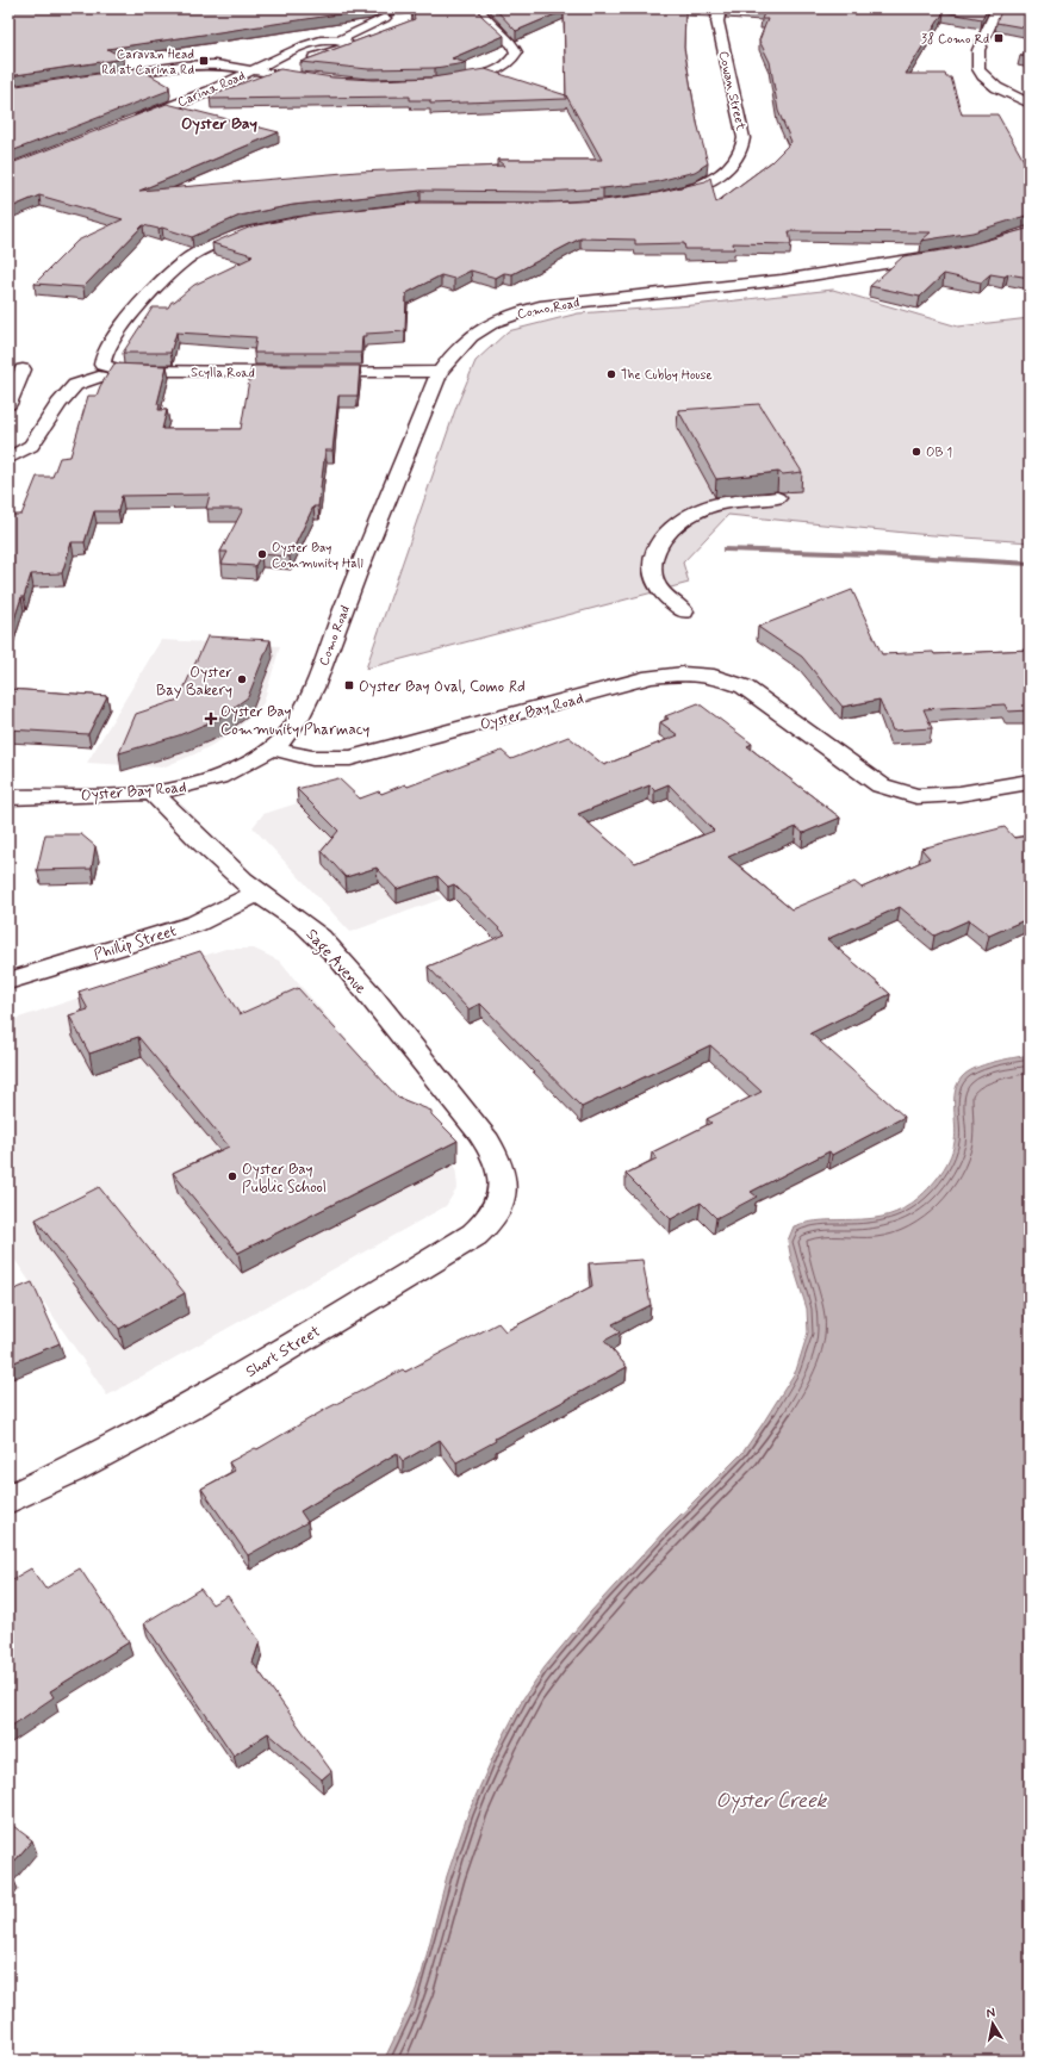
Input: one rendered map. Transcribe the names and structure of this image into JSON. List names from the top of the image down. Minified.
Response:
{"streets":{"street":["Carina Road","Cowan Street","Como Road","Scylla Road","Oyster Bay Road","Phillip Street","Sage Avenue","Short Street"]},"crossings":[["Como Road","Scylla Road"],["Como Road","Oyster Bay Road"],["Oyster Bay Road","Sage Avenue"],["Phillip Street","Sage Avenue"],["Sage Avenue","Short Street"]],"districts":["Oyster Bay"],"water":["Oyster Creek"],"places":{"transit":["38 Como Rd","Caravan Head Rd at Carina Rd","Oyster Bay Oval, Como Rd"],"other":["The Cubby House","OB 1","Oyster Bay Community Hall","Oyster Bay Bakery","Oyster Bay Public School"],"health":["Oyster Bay Community Pharmacy"]},"north":"top"}
